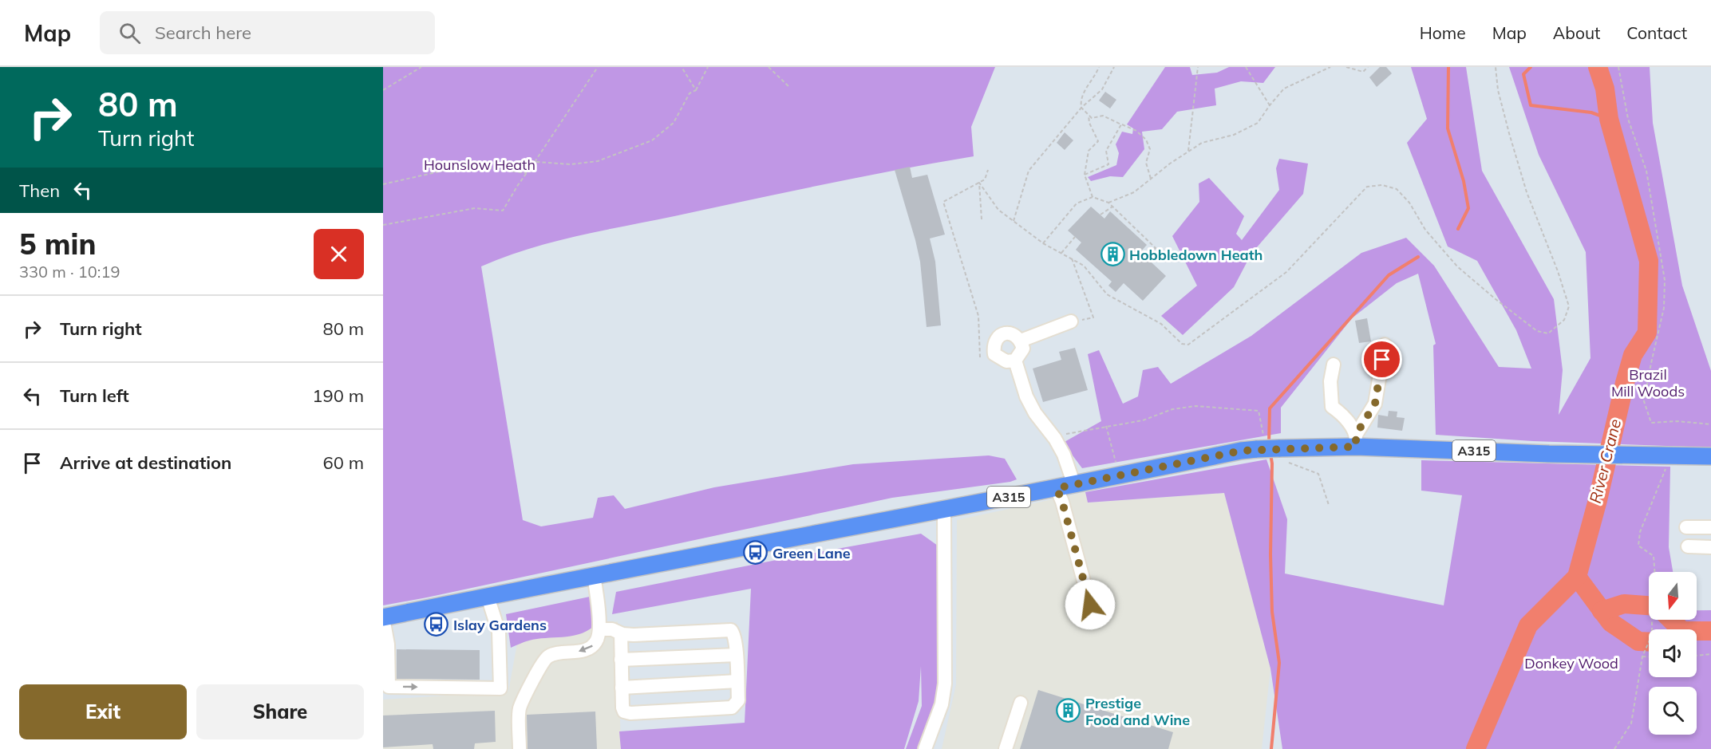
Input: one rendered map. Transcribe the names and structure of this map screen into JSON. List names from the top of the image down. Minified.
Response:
{"streets":{"main road":["A315"]},"water":["River Crane"],"parks":["Hounslow Heath","Brazil Mill Woods","Donkey Wood"],"places":{"building":["Hobbledown Heath","Prestige Food and Wine"],"bus stop":["Green Lane","Islay Gardens"]},"north":"bottom","page":{"header":"Map","search":"Search here","nav":["Home","Map","About","Contact"],"turn":["80 m","Turn right"],"then":"Then","heading":["5 min","330 m · 10:19"],"list":[{"name":"Turn right","value":"80 m"},{"name":"Turn left","value":"190 m"},{"name":"Arrive at destination","value":"60 m"}],"buttons":["Exit","Share"]}}
